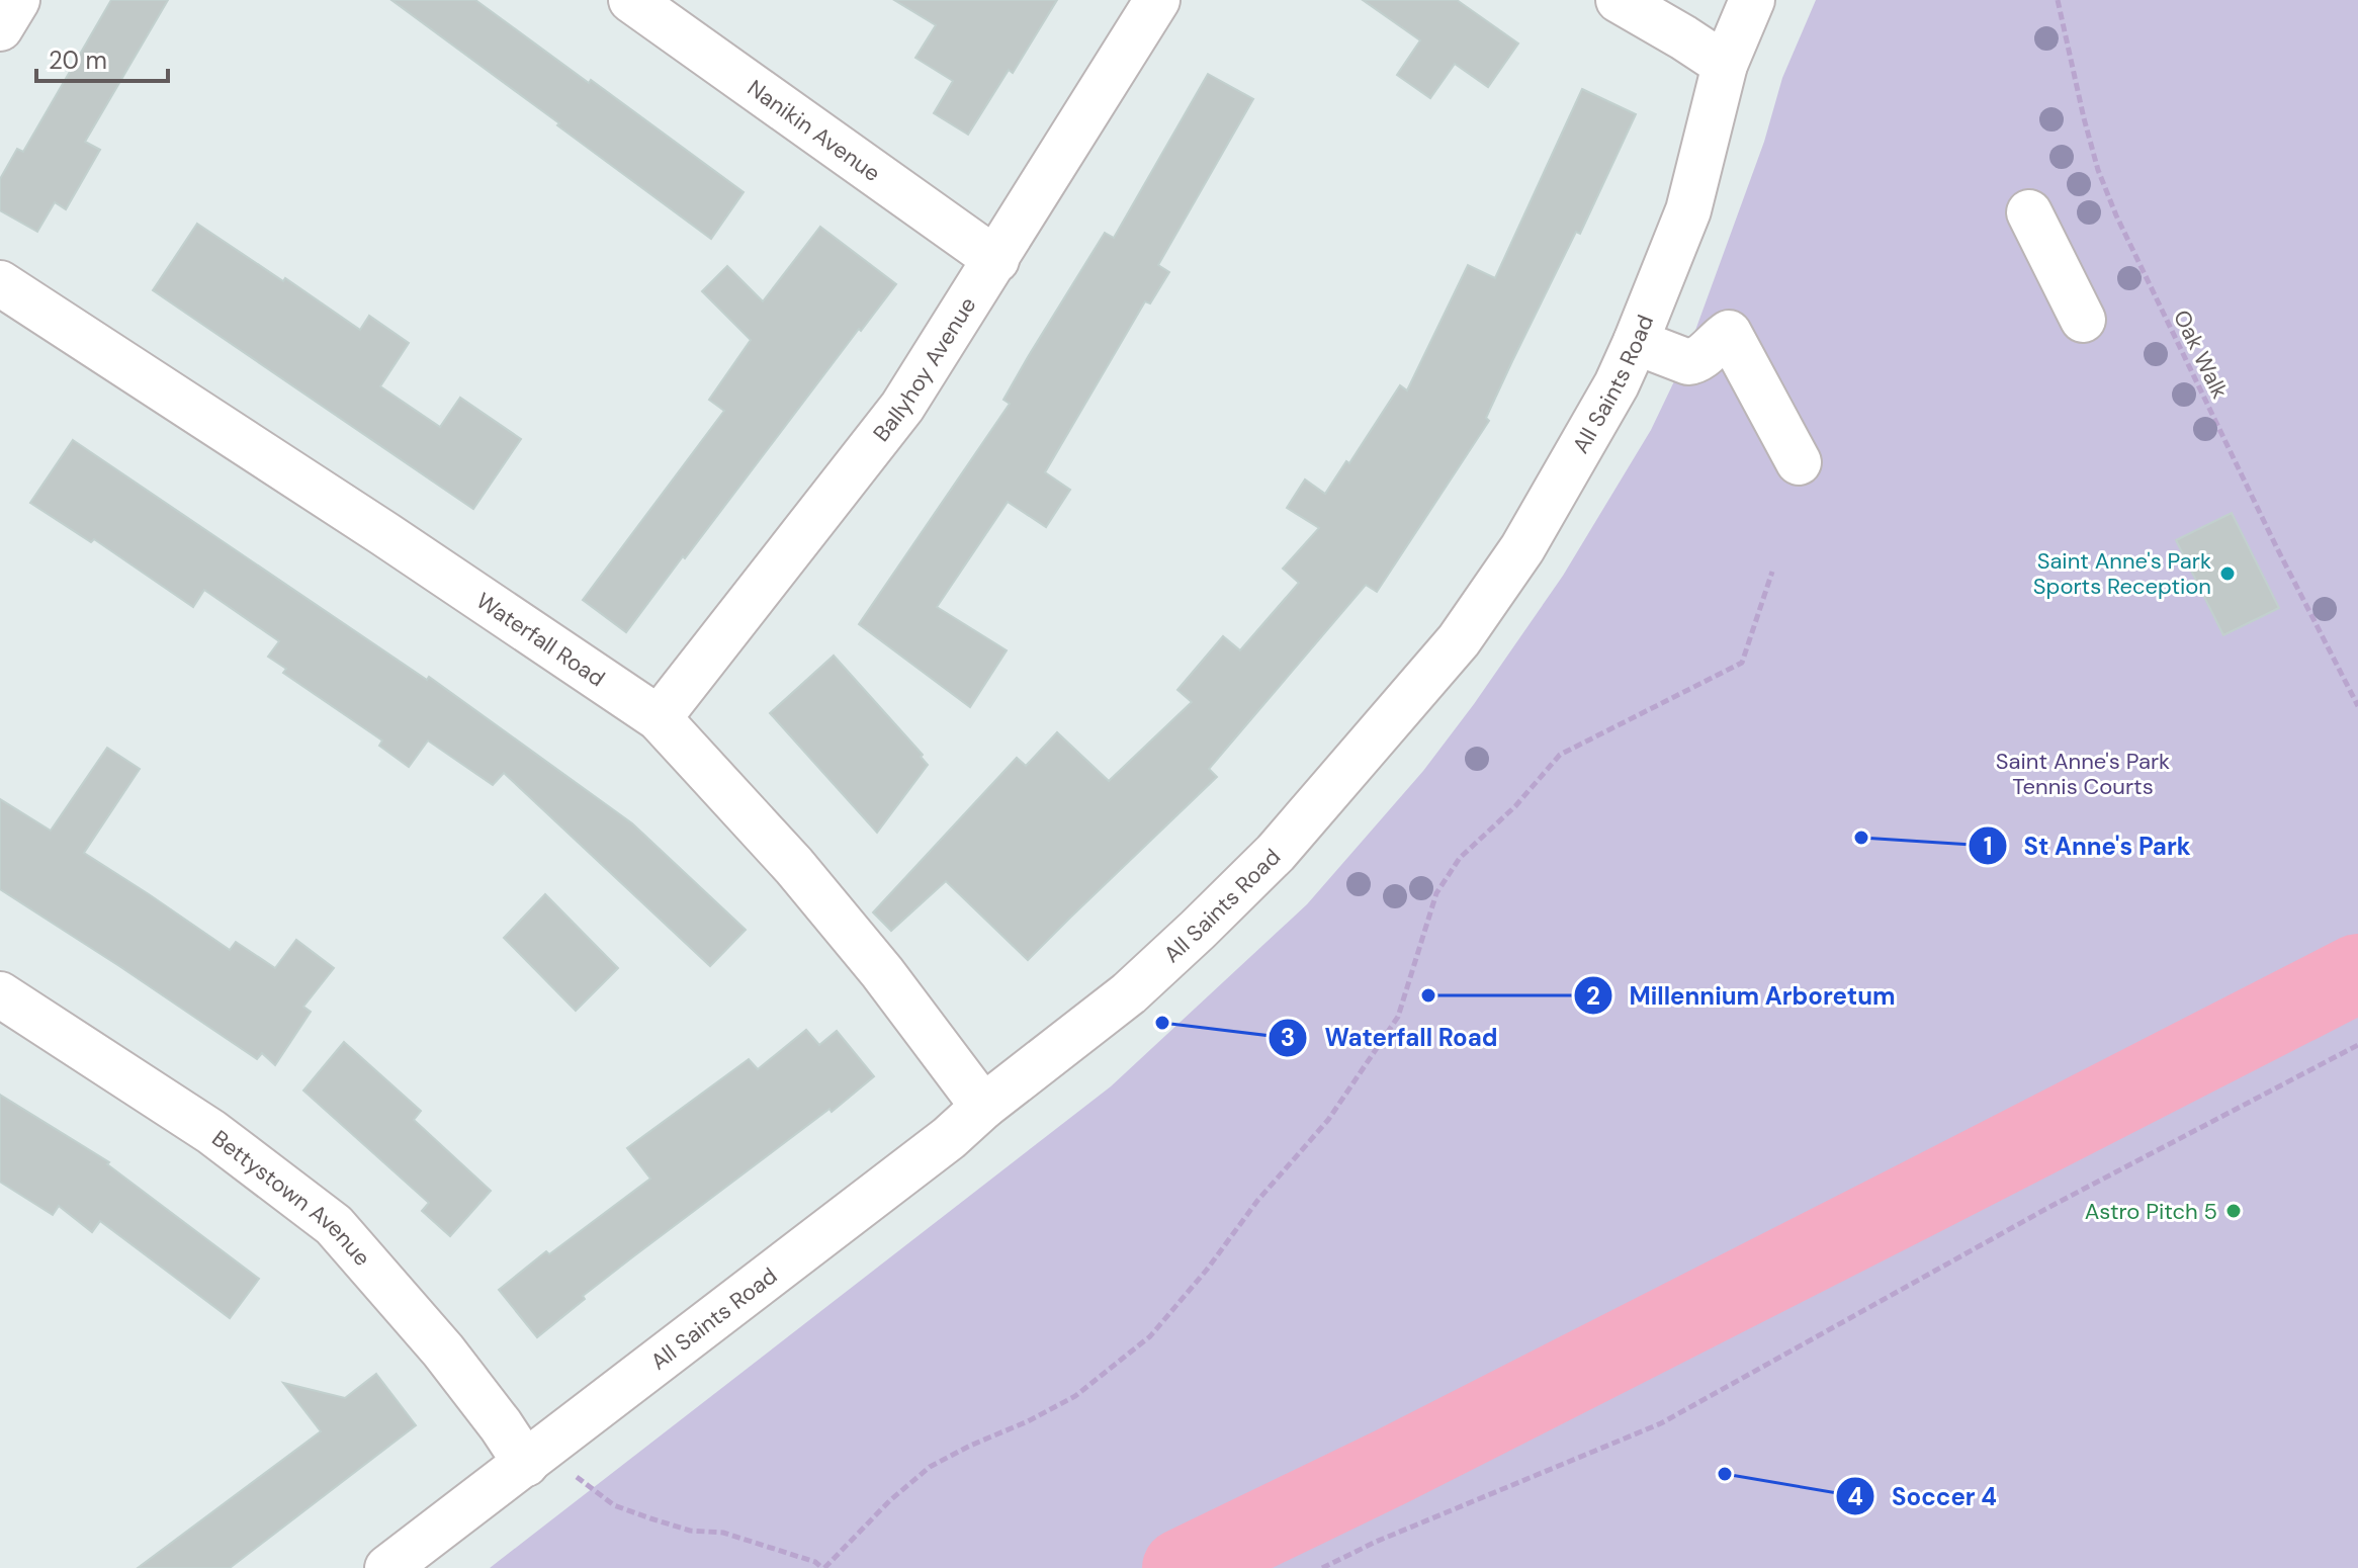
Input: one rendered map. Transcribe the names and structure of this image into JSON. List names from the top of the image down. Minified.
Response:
{"streets":{"street":["Nanikin Avenue","Ballyhoy Avenue","All Saints Road","Waterfall Road","Bettystown Avenue"],"path":["Oak Walk"]},"crossings":[["Nanikin Avenue","Ballyhoy Avenue"],["Ballyhoy Avenue","Waterfall Road"],["All Saints Road","Waterfall Road"],["All Saints Road","Bettystown Avenue"]],"parks":["Saint Anne's Park Tennis Courts"],"places":["Saint Anne's Park Sports Reception","St Anne's Park","Millennium Arboretum","Waterfall Road","Astro Pitch 5","Soccer 4"],"scale_bar":"20 m"}
